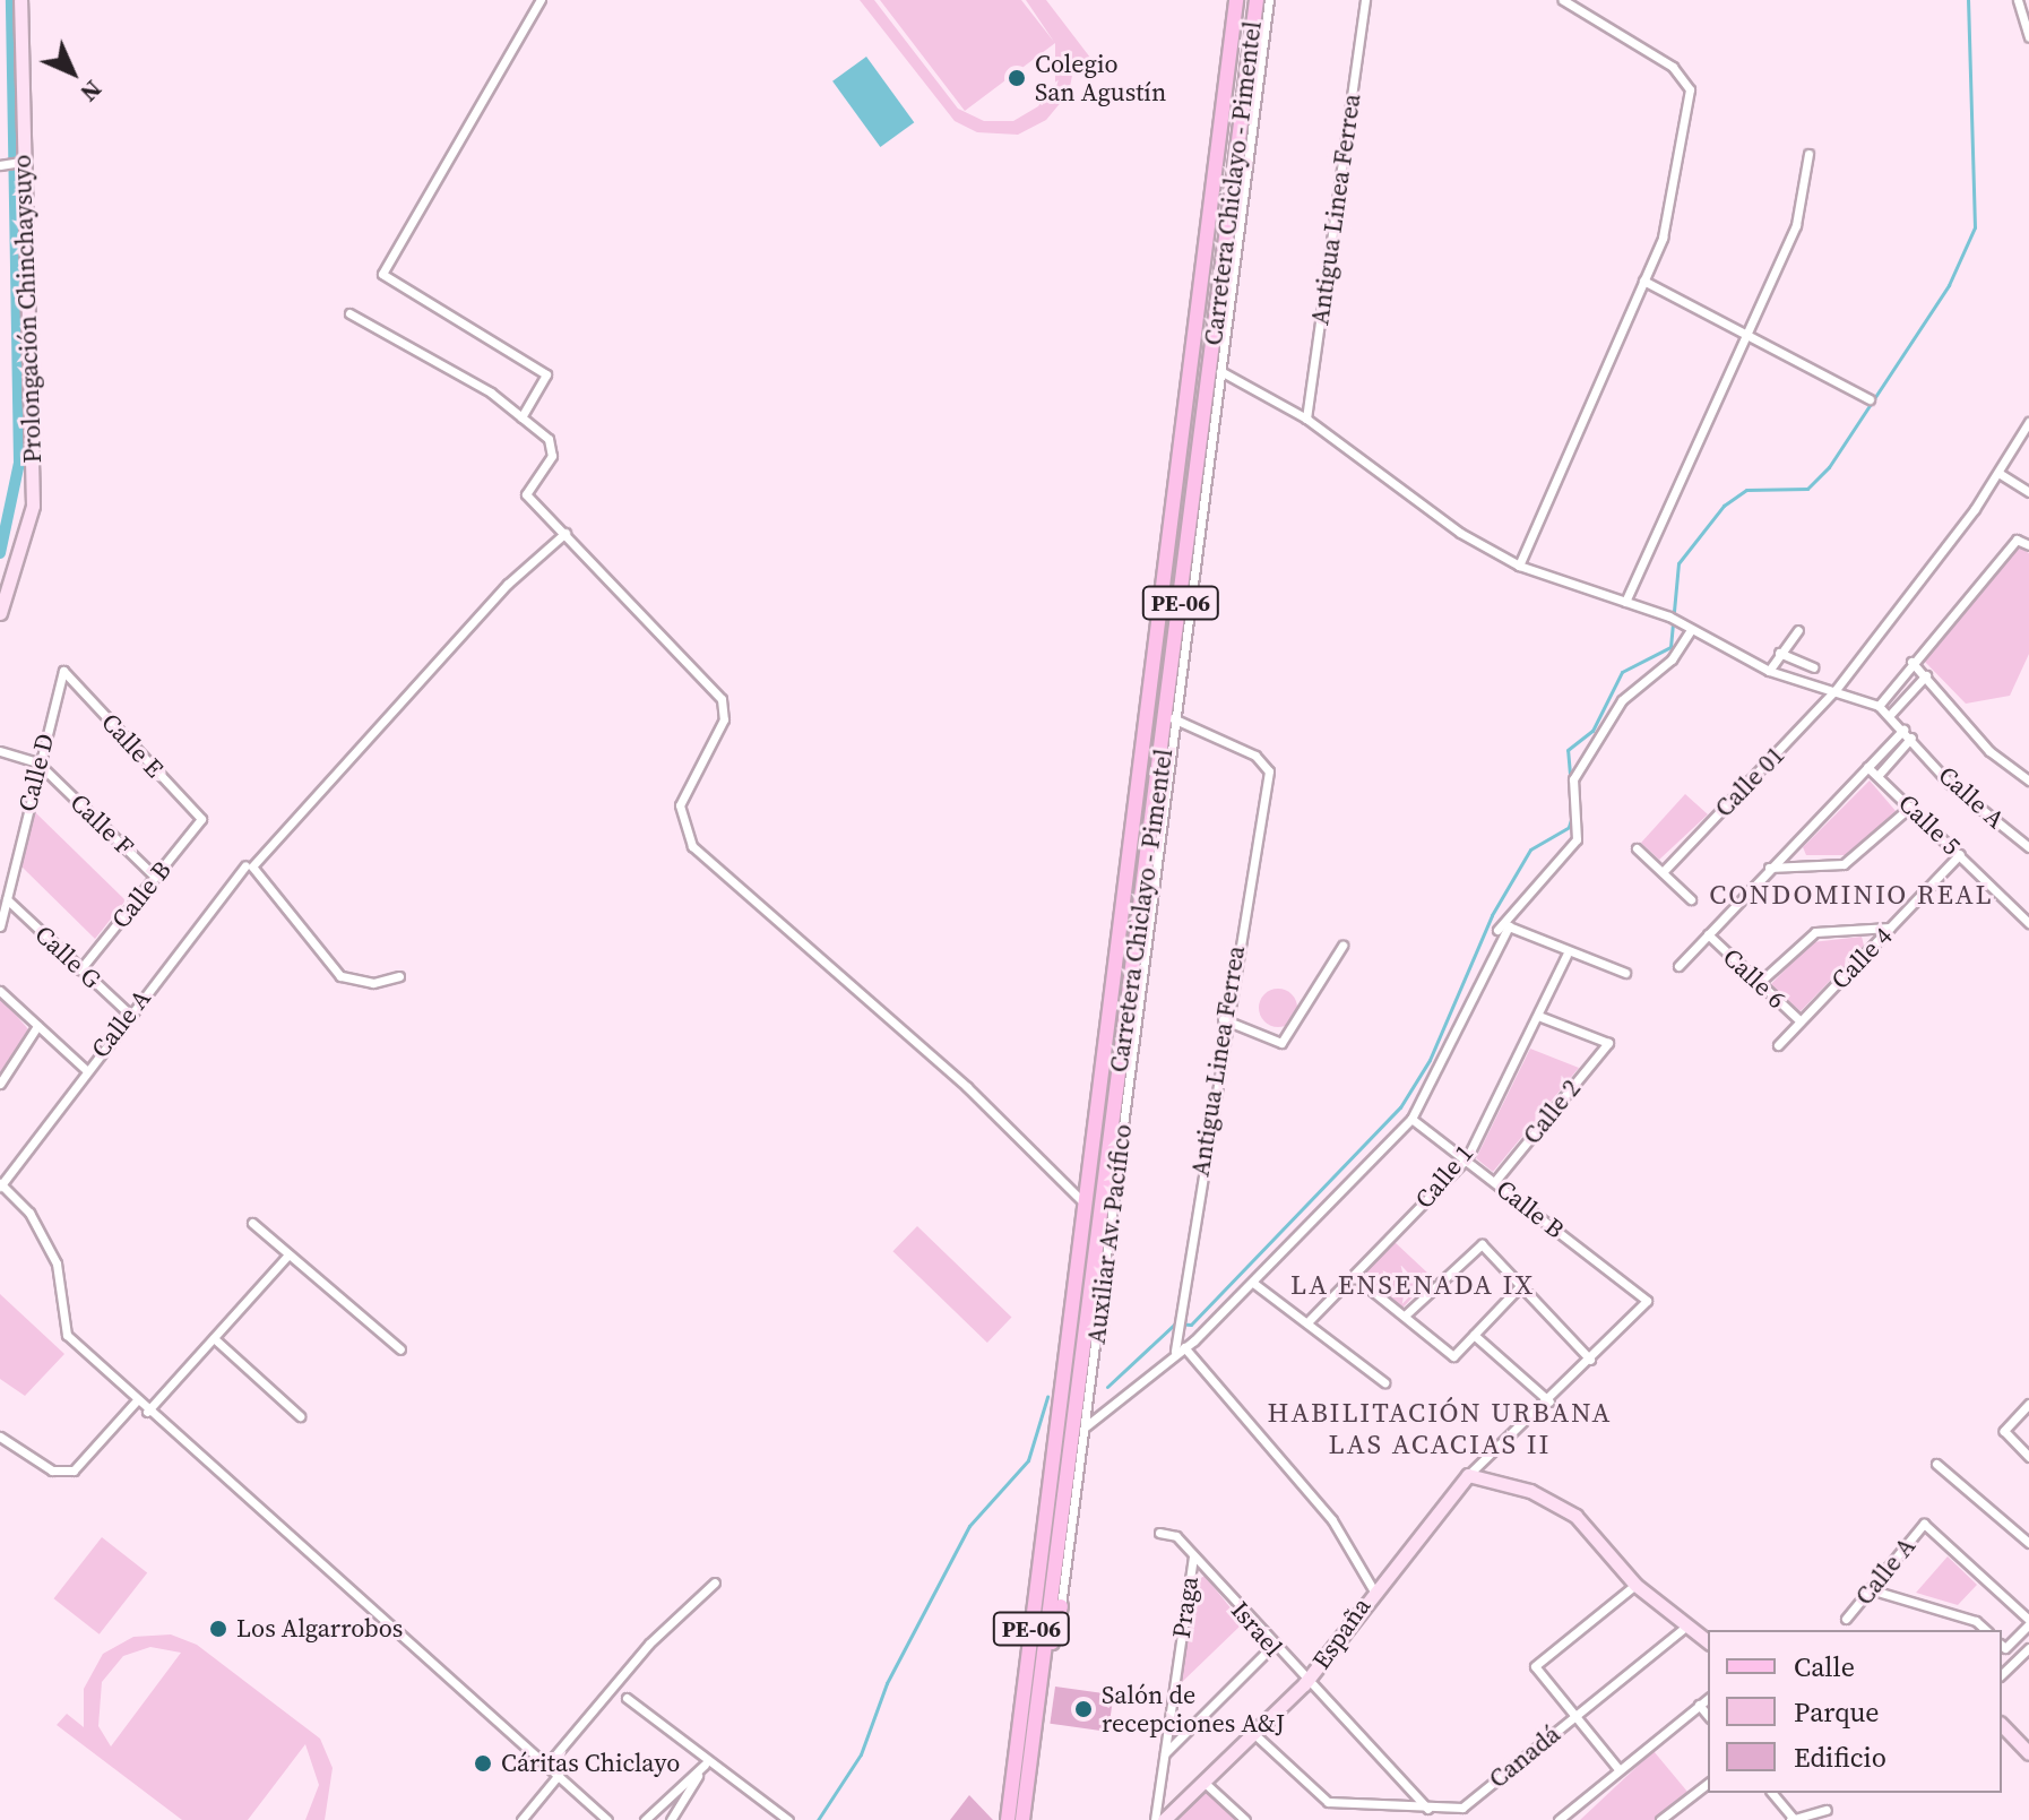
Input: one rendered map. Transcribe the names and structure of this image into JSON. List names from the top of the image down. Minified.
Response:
{"streets":{"main road":["Carretera Chiclayo - Pimentel","PE-06"],"street":["Antigua Linea Ferrea","Prolongación Chinchaysuyo","Calle E","Calle D","Calle 01","Calle A","Calle F","Calle 5","Calle B","Calle G","Calle 4","Calle 6","Calle 2","Calle 1","Auxiliar Av. Pacífico","Praga","Israel","España","Canadá"]},"crossings":[["Carretera Chiclayo - Pimentel","Antigua Linea Ferrea"],["Carretera Chiclayo - Pimentel","Auxiliar Av. Pacífico"],["Antigua Linea Ferrea","Auxiliar Av. Pacífico"],["Calle E","Calle D"],["Calle E","Calle B"],["Calle D","Calle F"],["Calle D","Calle G"],["Calle A","Calle G"],["Calle F","Calle B"],["Calle 5","Calle 4"],["Calle B","Calle G"],["Calle B","Calle 2"],["Calle B","Calle 1"],["Calle B","España"],["Calle 4","Calle 6"],["Calle 2","Calle 1"],["Praga","Israel"],["Israel","España"],["Israel","Canadá"],["España","Canadá"]],"districts":["CONDOMINIO REAL","LA ENSENADA IX","HABILITACIÓN URBANA LAS ACACIAS II"],"places":["Colegio San Agustín","Los Algarrobos","Salón de recepciones A&J","Cáritas Chiclayo"],"legend":["Calle","Parque","Edificio"],"north":"bottom right"}
